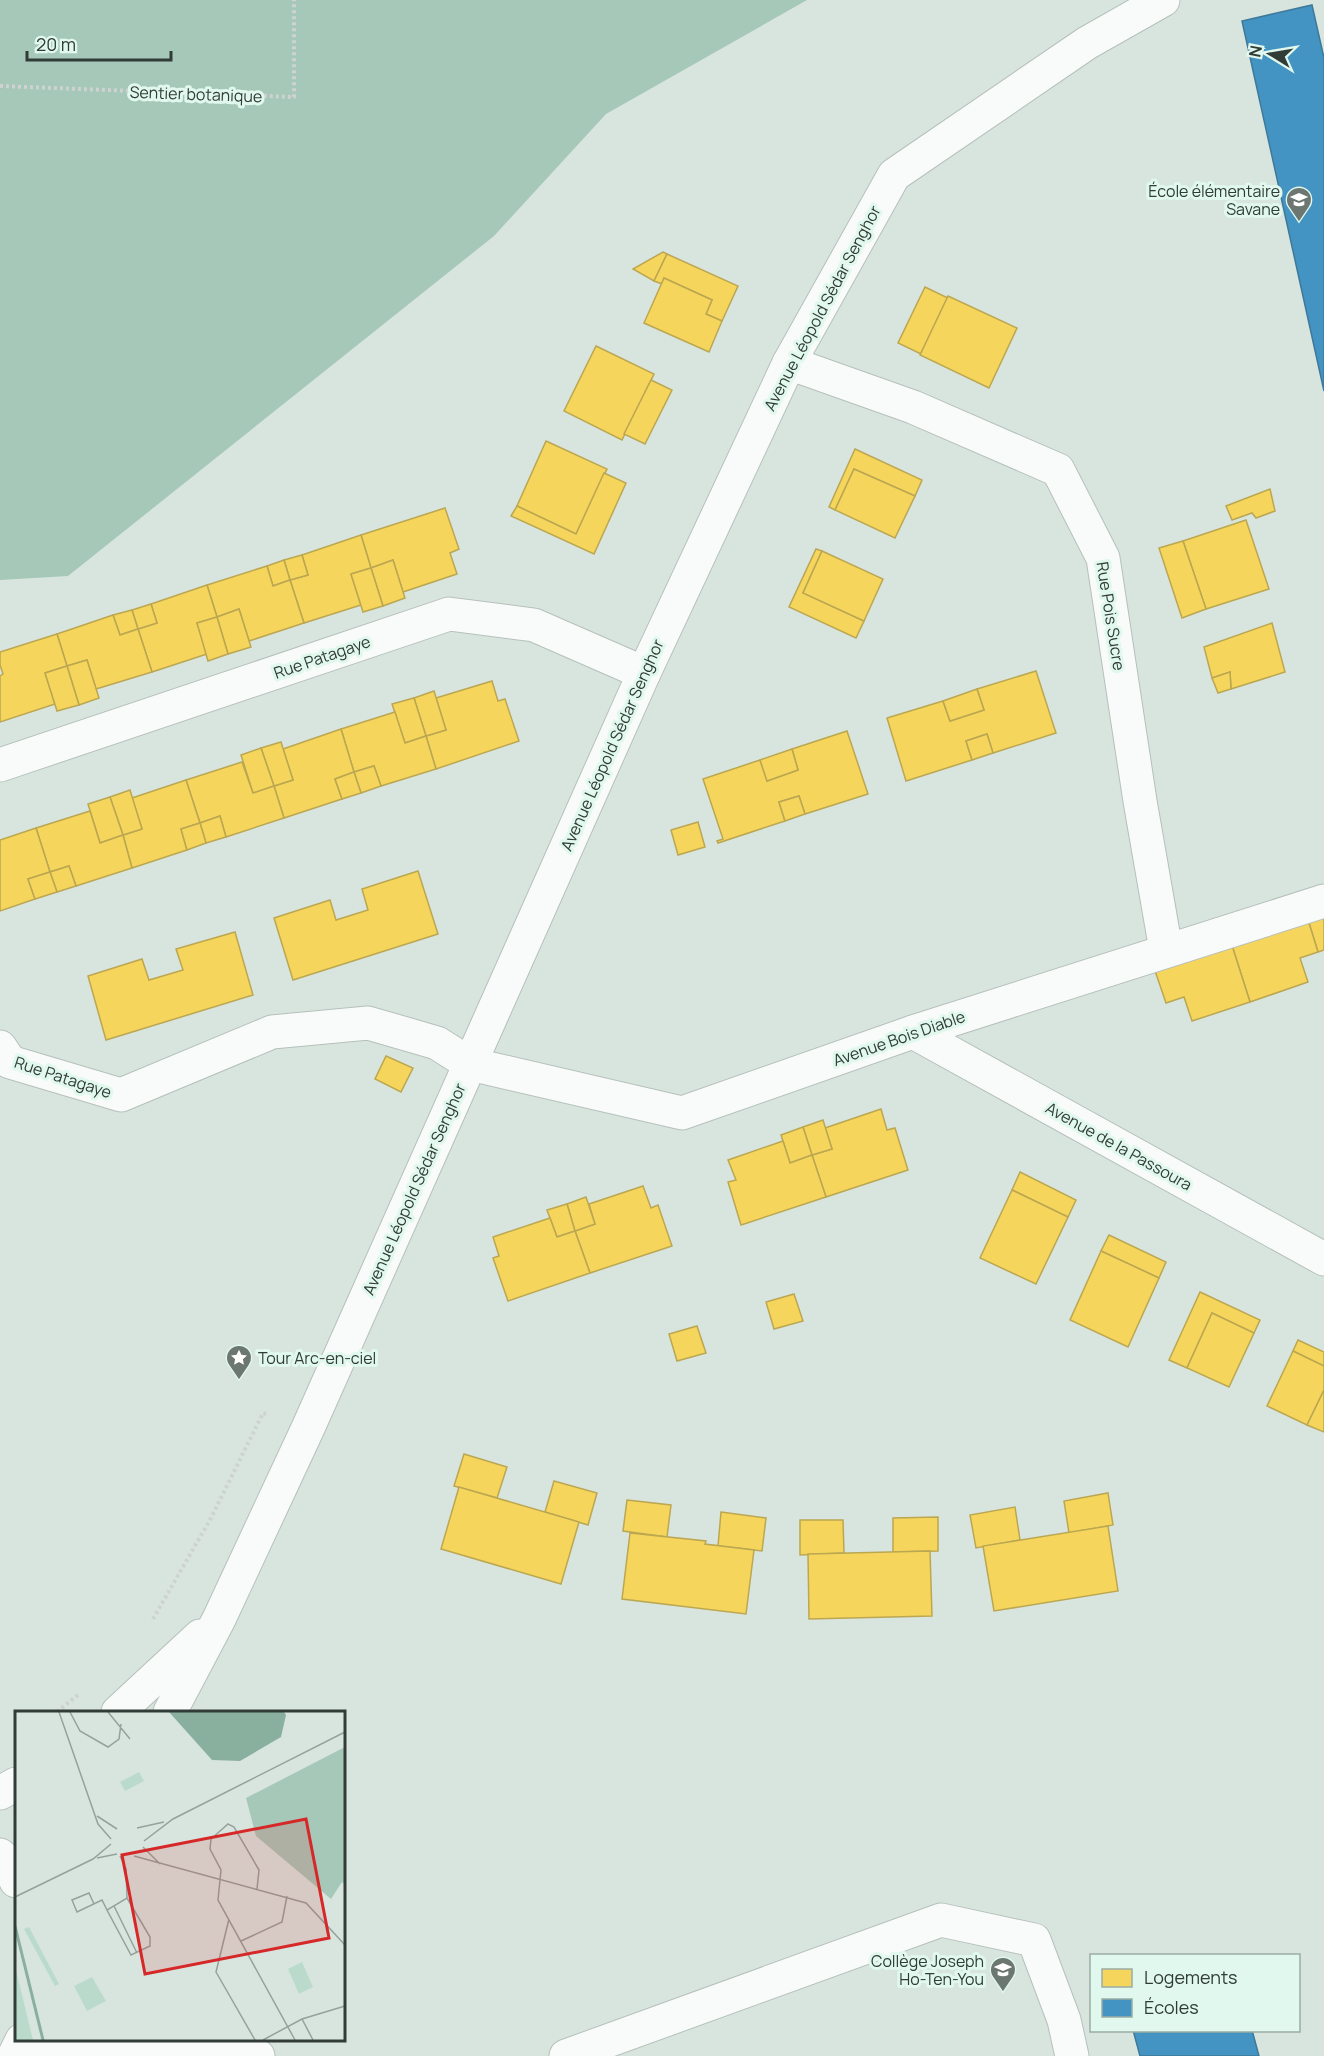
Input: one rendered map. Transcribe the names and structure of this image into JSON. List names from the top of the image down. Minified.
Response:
{"streets":{"street":["Avenue Léopold Sédar Senghor","Rue Pois Sucre","Rue Patagaye","Avenue Bois Diable","Avenue de la Passoura"],"path":["Sentier botanique"]},"crossings":[["Avenue Léopold Sédar Senghor","Rue Pois Sucre"],["Avenue Léopold Sédar Senghor","Rue Patagaye"],["Avenue Léopold Sédar Senghor","Avenue Bois Diable"],["Rue Pois Sucre","Avenue Bois Diable"],["Rue Patagaye","Avenue Bois Diable"],["Avenue Bois Diable","Avenue de la Passoura"]],"places":{"school or university":["École élémentaire Savane","Collège Joseph Ho-Ten-You"],"place":["Tour Arc-en-ciel"]},"legend":["Logements","Écoles"],"scale_bar":"20 m","north":"left"}
